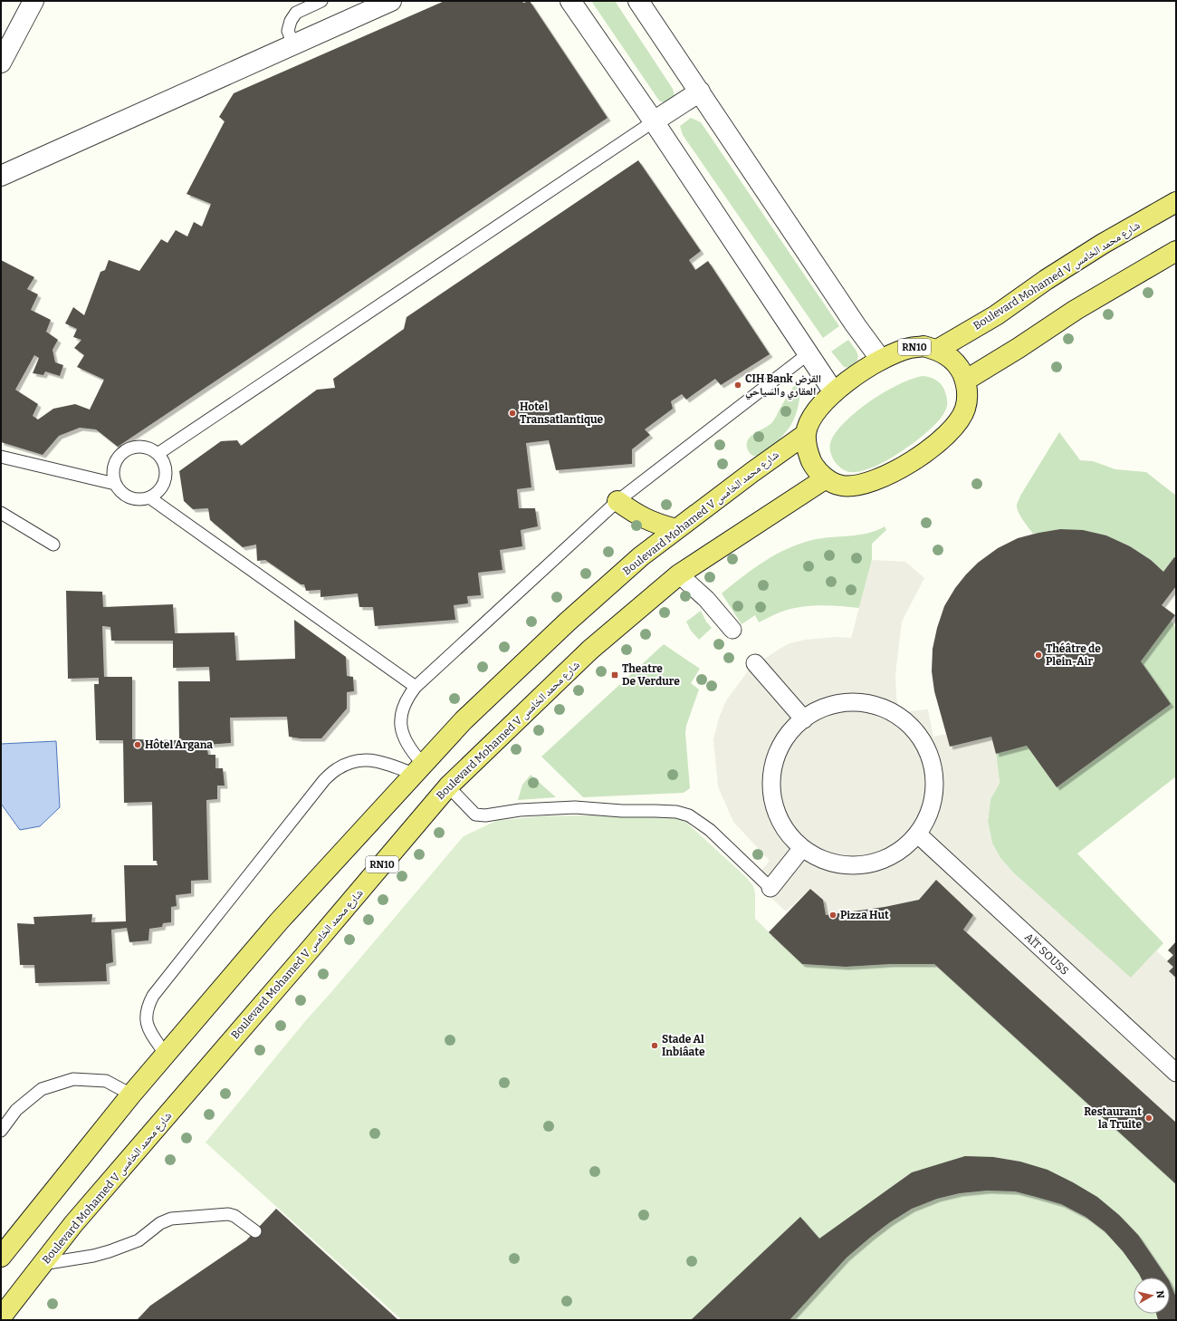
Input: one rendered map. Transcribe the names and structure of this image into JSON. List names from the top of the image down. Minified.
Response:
{"streets":{"main road":["Boulevard Mohamed V شارع محمد الخامس","RN10"],"street":["AÏT SOUSS"]},"crossings":[["Boulevard Mohamed V شارع محمد الخامس","RN10"]],"places":{"other":["CIH Bank القرض العقاري والسياحي","Hotel Transatlantique","Théâtre de Plein-Air","Hôtel Argana","Pizza Hut","Stade Al Inbiâate","Restaurant la Truite"],"transit":["Theatre De Verdure"]},"north":"right"}
